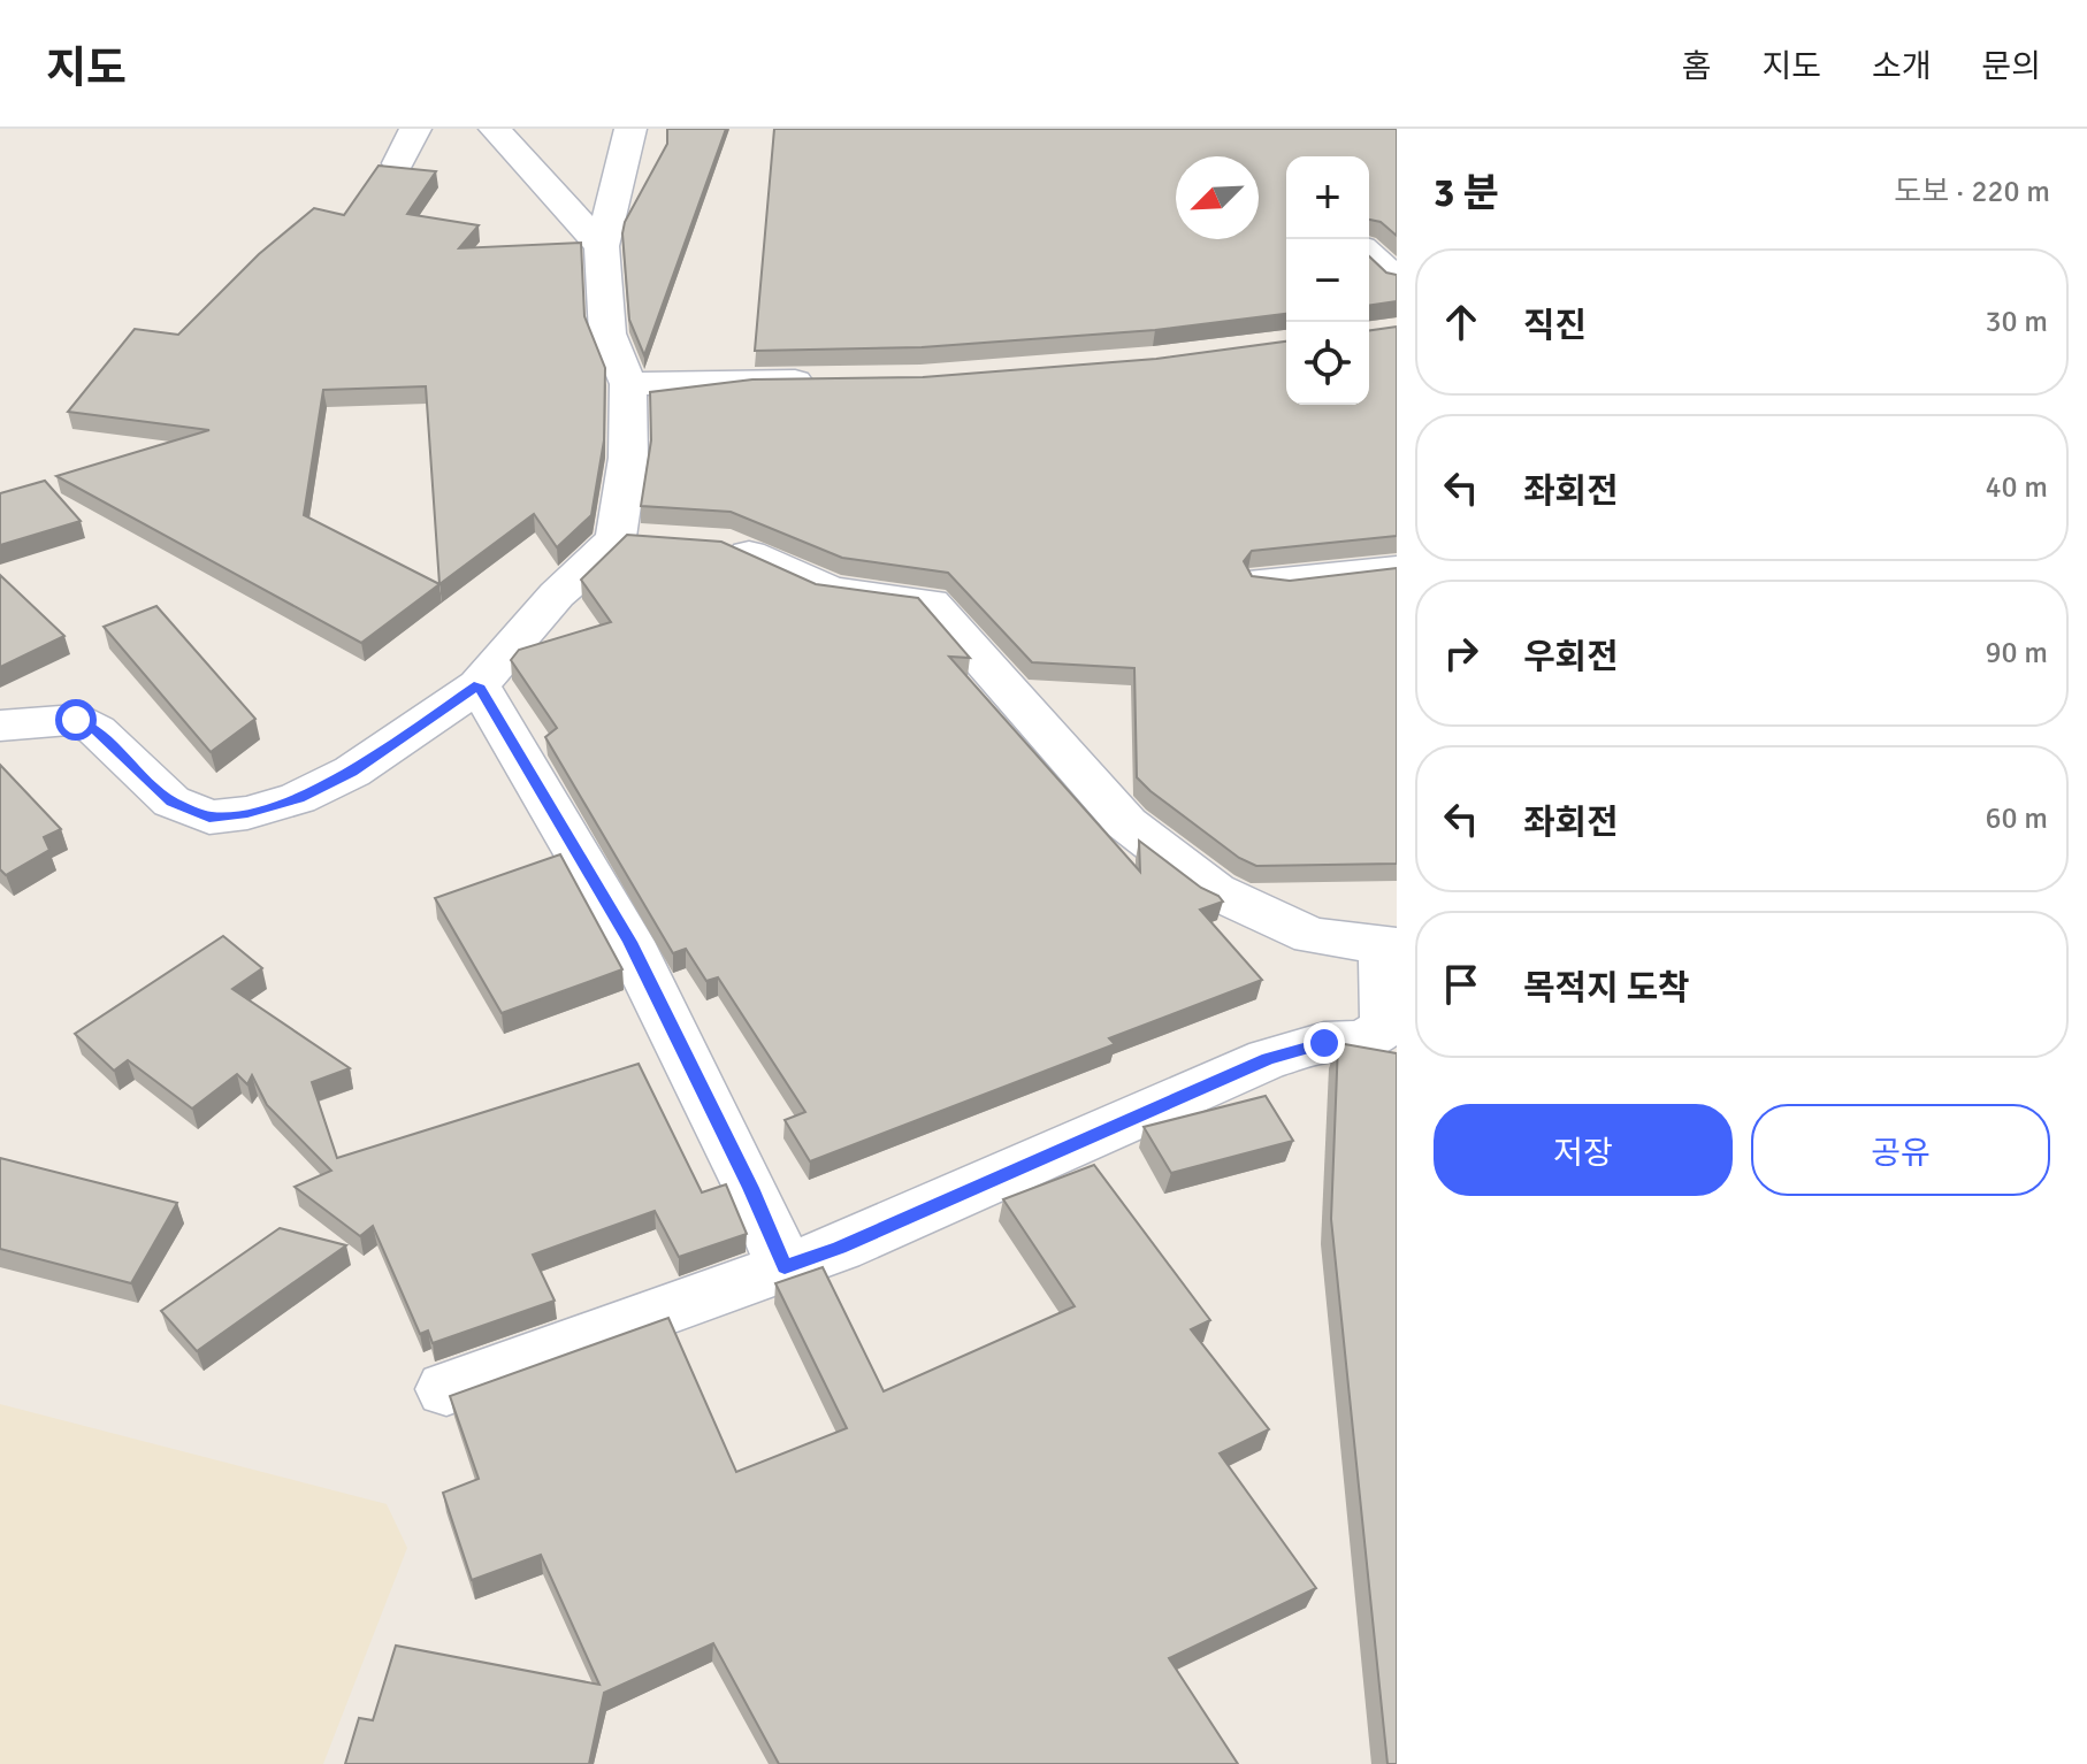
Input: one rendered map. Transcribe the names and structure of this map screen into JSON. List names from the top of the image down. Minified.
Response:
{"north":"bottom left","page":{"header":"지도","nav":["홈","지도","소개","문의"],"heading":["3 분","도보 · 220 m"],"map_buttons":["+","−"],"list":[["직진","30 m"],["좌회전","40 m"],["우회전","90 m"],["좌회전","60 m"],"목적지 도착"],"buttons":["저장","공유"]}}
